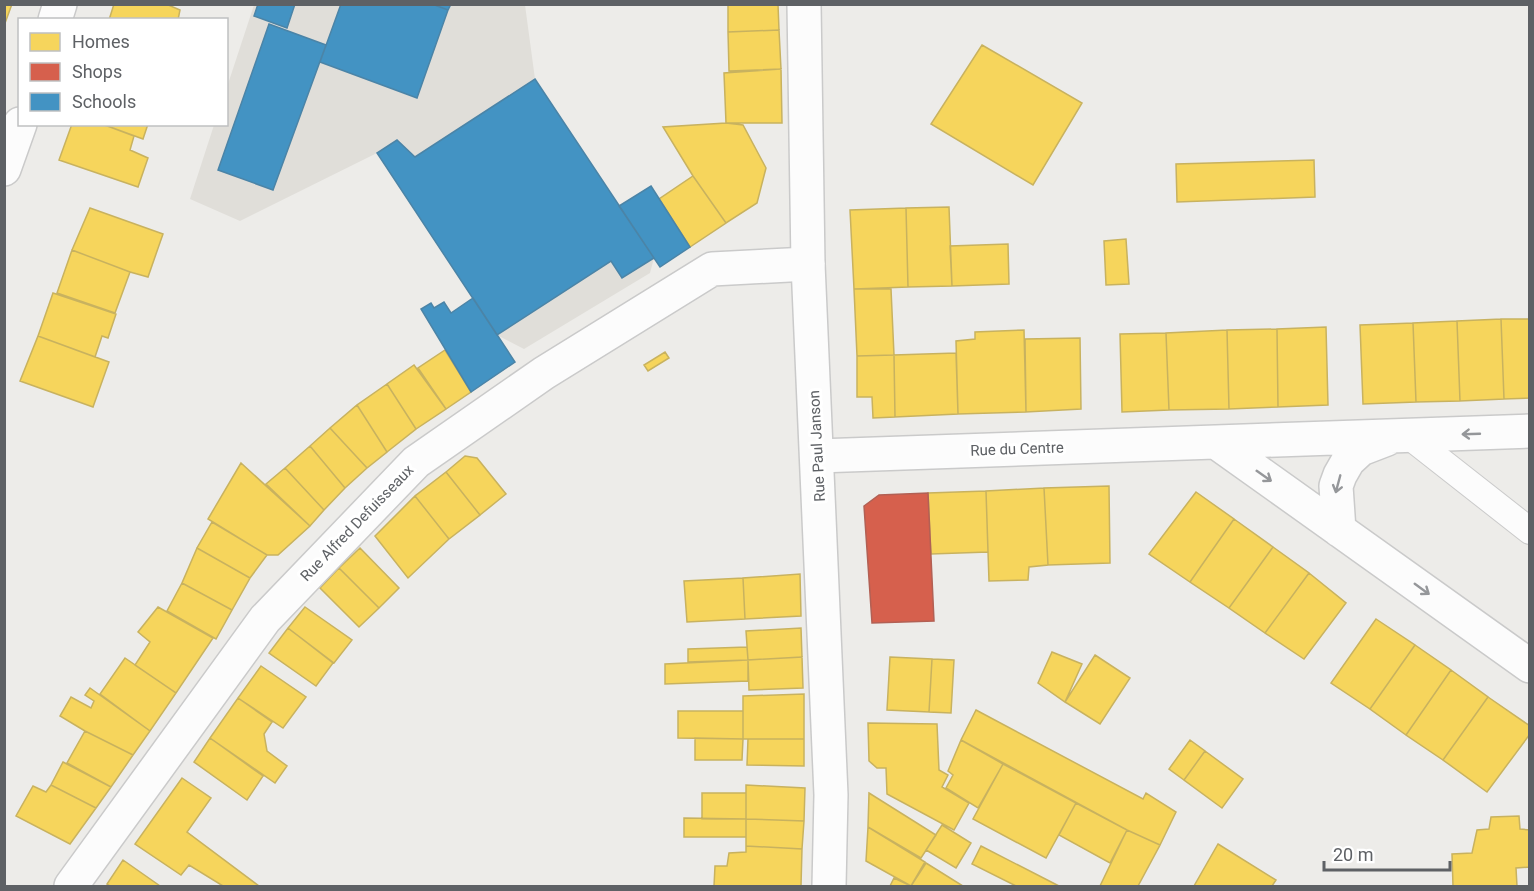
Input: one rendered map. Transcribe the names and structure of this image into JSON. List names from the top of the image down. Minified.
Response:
{"streets":{"street":["Rue Paul Janson","Rue du Centre","Rue Alfred Defuisseaux"]},"crossings":[["Rue Paul Janson","Rue du Centre"],["Rue Paul Janson","Rue Alfred Defuisseaux"]],"legend":["Homes","Shops","Schools"],"scale_bar":"20 m"}
